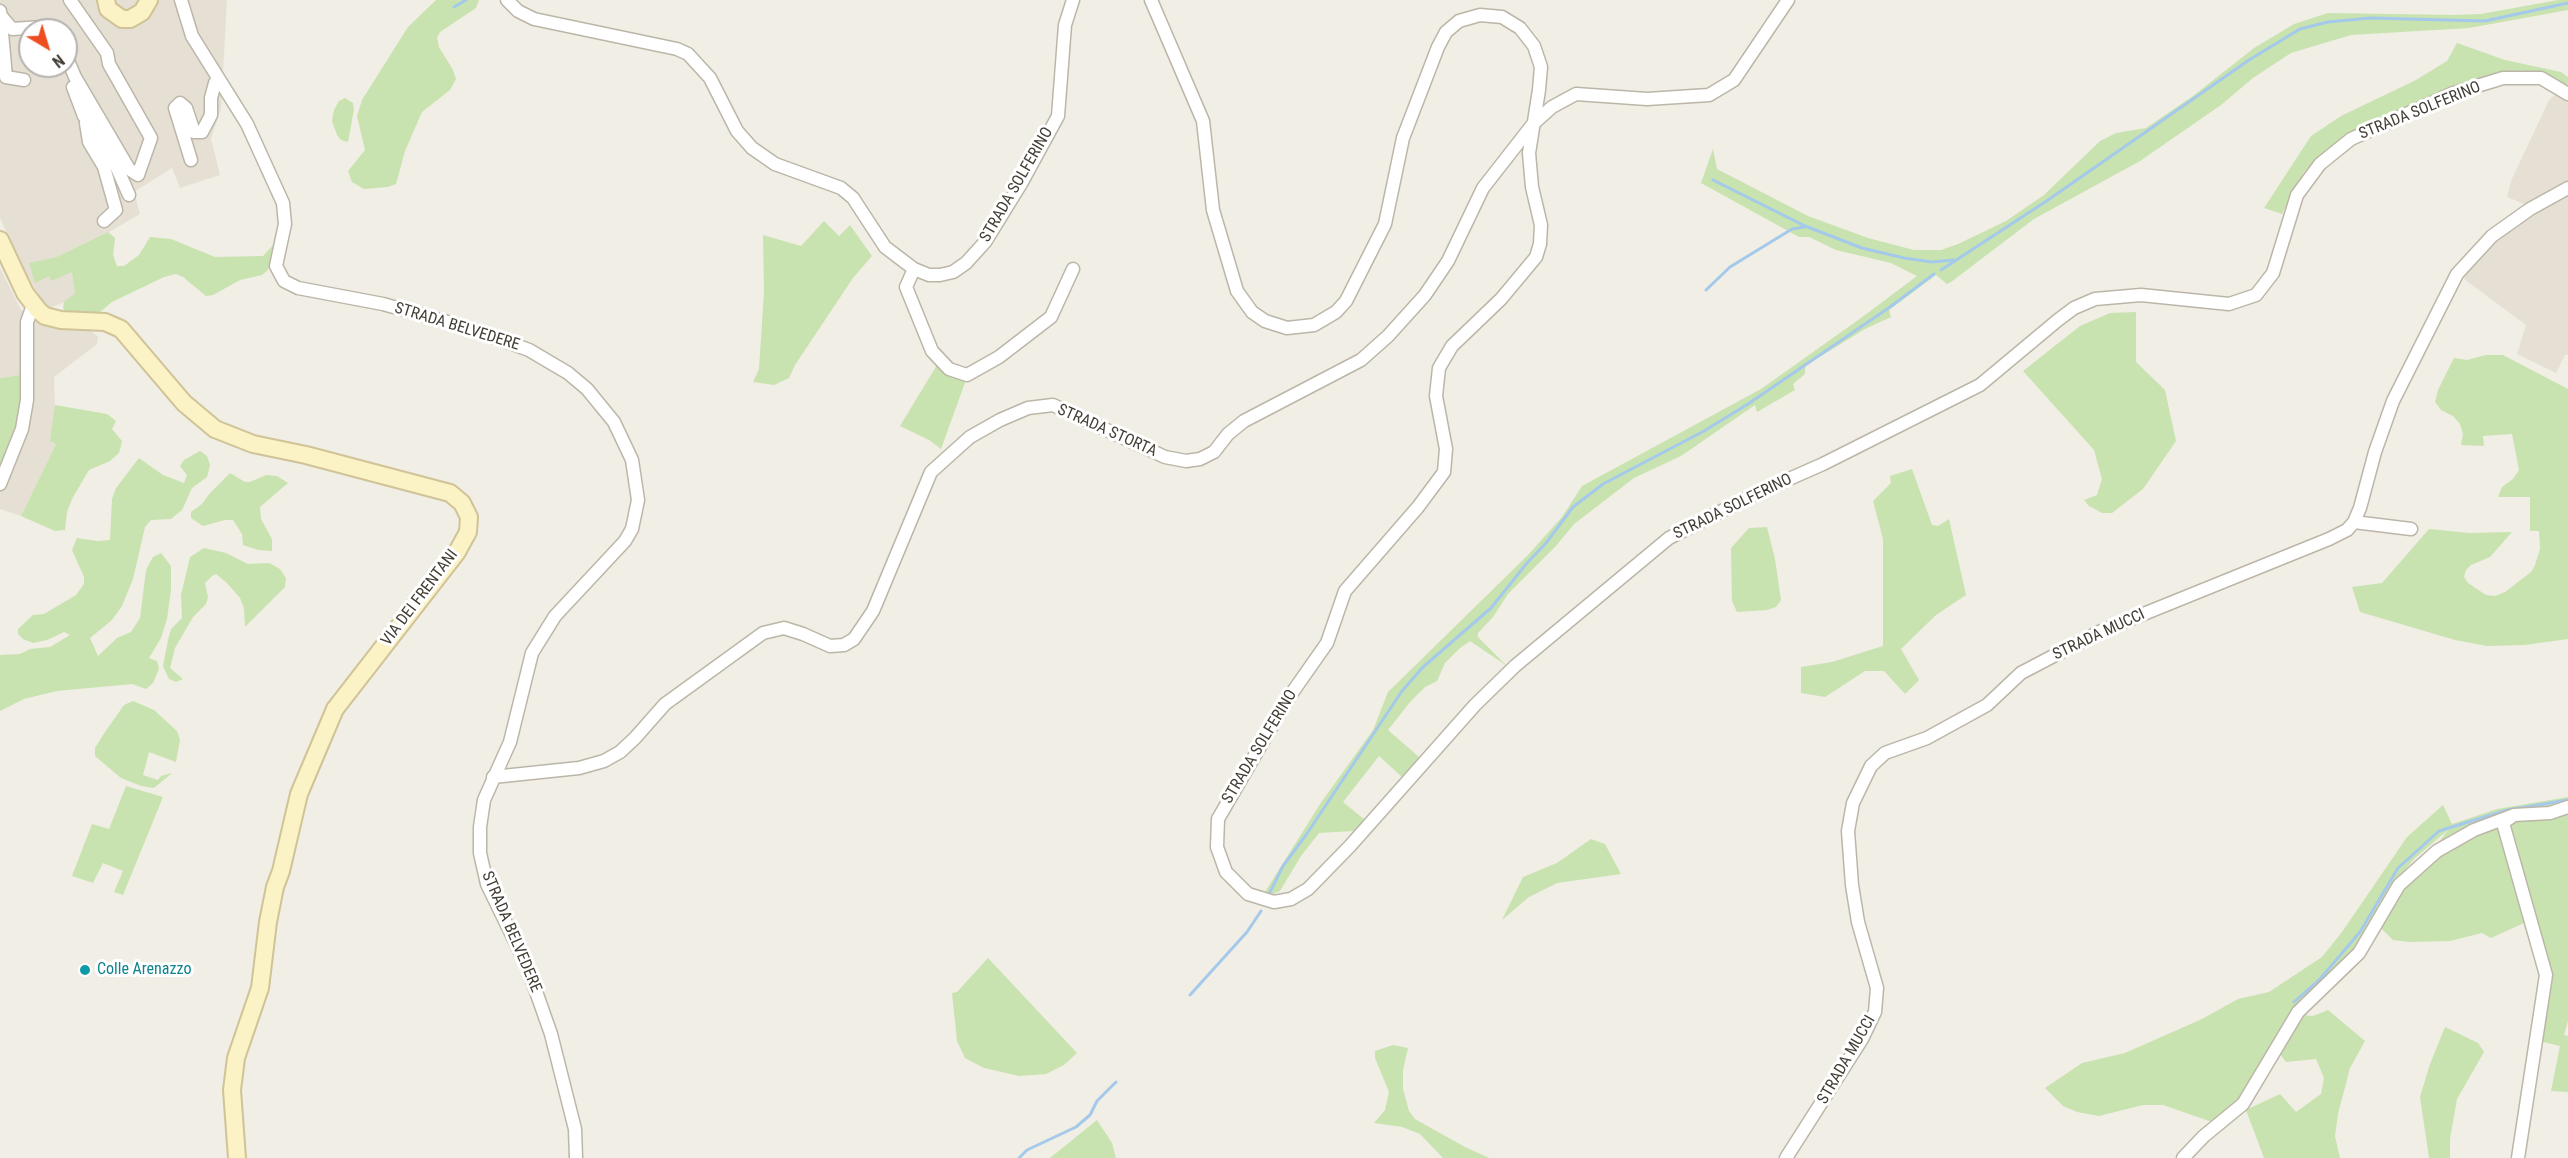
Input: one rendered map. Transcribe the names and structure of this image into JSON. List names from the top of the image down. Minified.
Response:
{"streets":{"main road":["VIA DEI FRENTANI"],"street":["STRADA SOLFERINO","STRADA BELVEDERE","STRADA STORTA","STRADA MUCCI"]},"crossings":[["STRADA SOLFERINO","STRADA STORTA"],["STRADA BELVEDERE","STRADA STORTA"]],"places":["Colle Arenazzo"],"north":"bottom right"}
